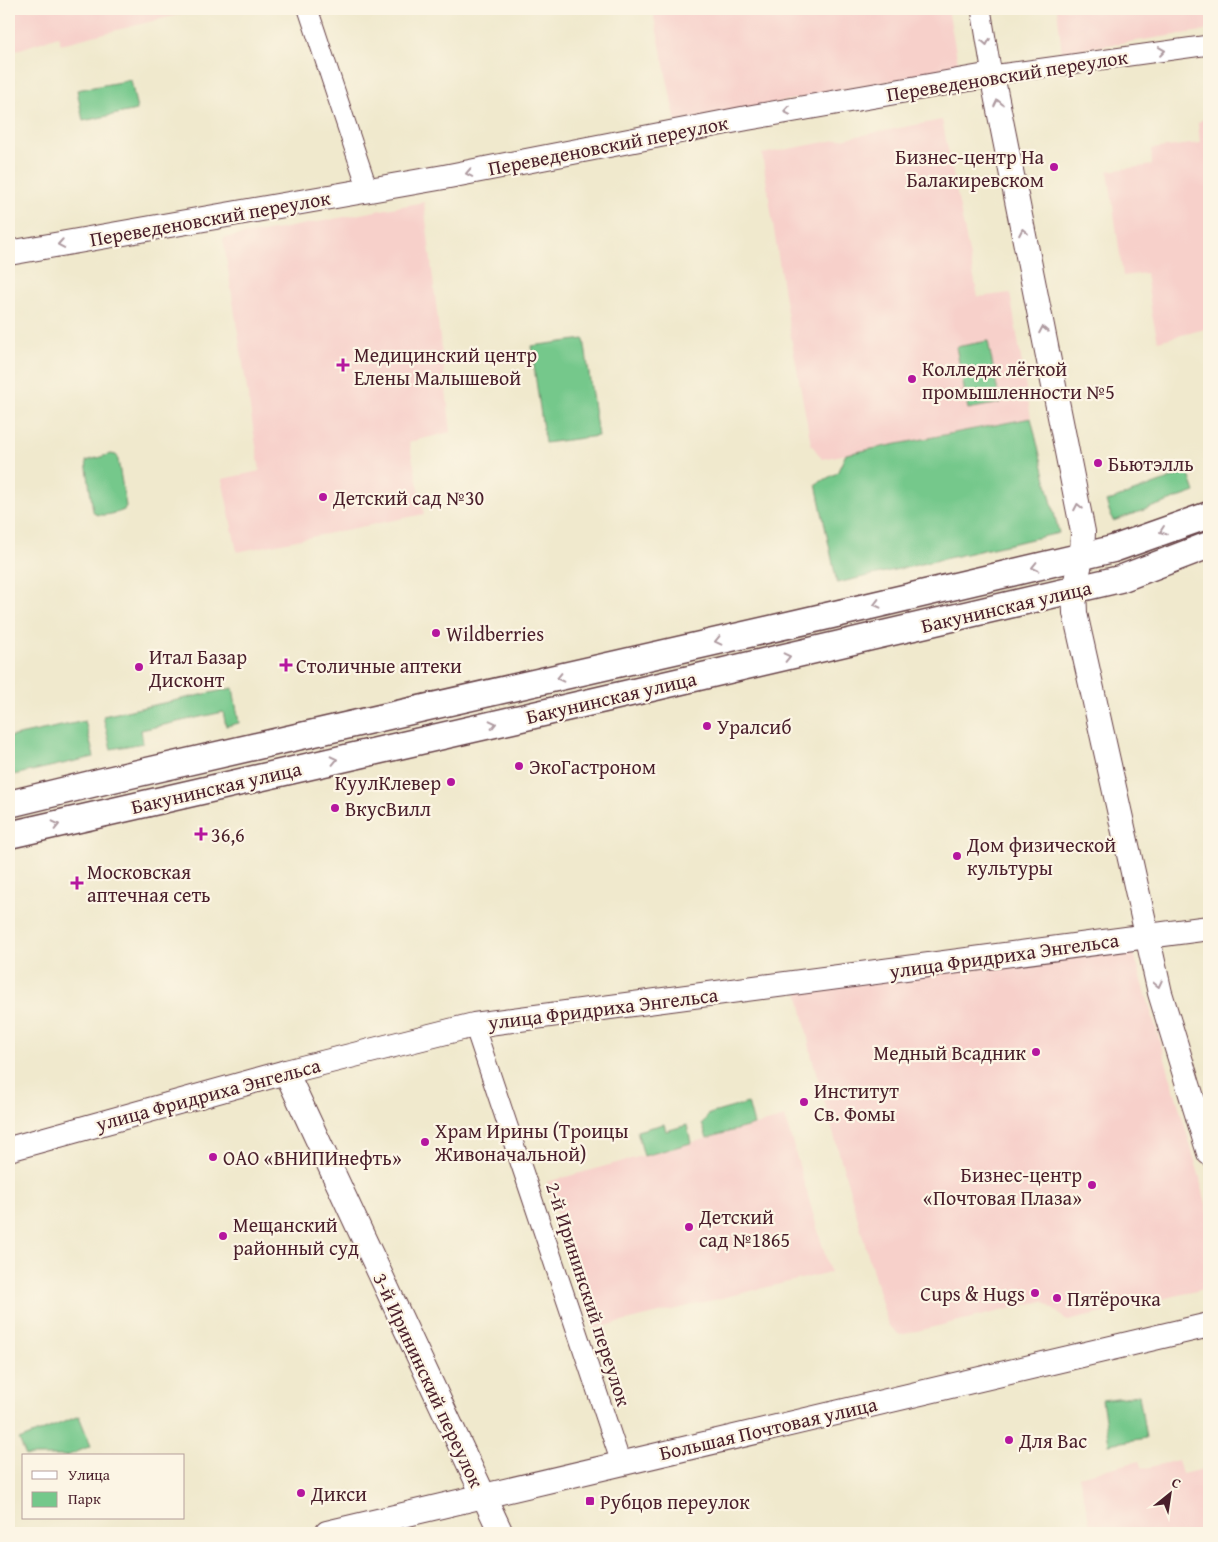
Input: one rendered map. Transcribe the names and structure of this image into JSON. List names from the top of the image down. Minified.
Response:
{"streets":{"main road":["Бакунинская улица"],"street":["Переведеновский переулок","улица Фридриха Энгельса","2-й Ирининский переулок","3-й Ирининский переулок","Большая Почтовая улица"]},"crossings":[["улица Фридриха Энгельса","2-й Ирининский переулок"],["улица Фридриха Энгельса","3-й Ирининский переулок"],["2-й Ирининский переулок","Большая Почтовая улица"],["3-й Ирининский переулок","Большая Почтовая улица"]],"places":{"other":["Бизнес-центр На Балакиревском","Колледж лёгкой промышленности №5","Бьютэлль","Детский сад №30","Wildberries","Итал Базар Дисконт","Уралсиб","ЭкоГастроном","КуулКлевер","ВкусВилл","Дом физической культуры","Медный Всадник","Институт Св. Фомы","Храм Ирины (Троицы Живоначальной)","ОАО «ВНИПИнефть»","Бизнес-центр «Почтовая Плаза»","Детский сад №1865","Мещанский районный суд","Cups & Hugs","Пятёрочка","Для Вас","Дикси"],"health":["Медицинский центр Елены Малышевой","Столичные аптеки","36,6","Московская аптечная сеть"],"transit":["Рубцов переулок"]},"legend":["Улица","Парк"],"north":"top right"}
